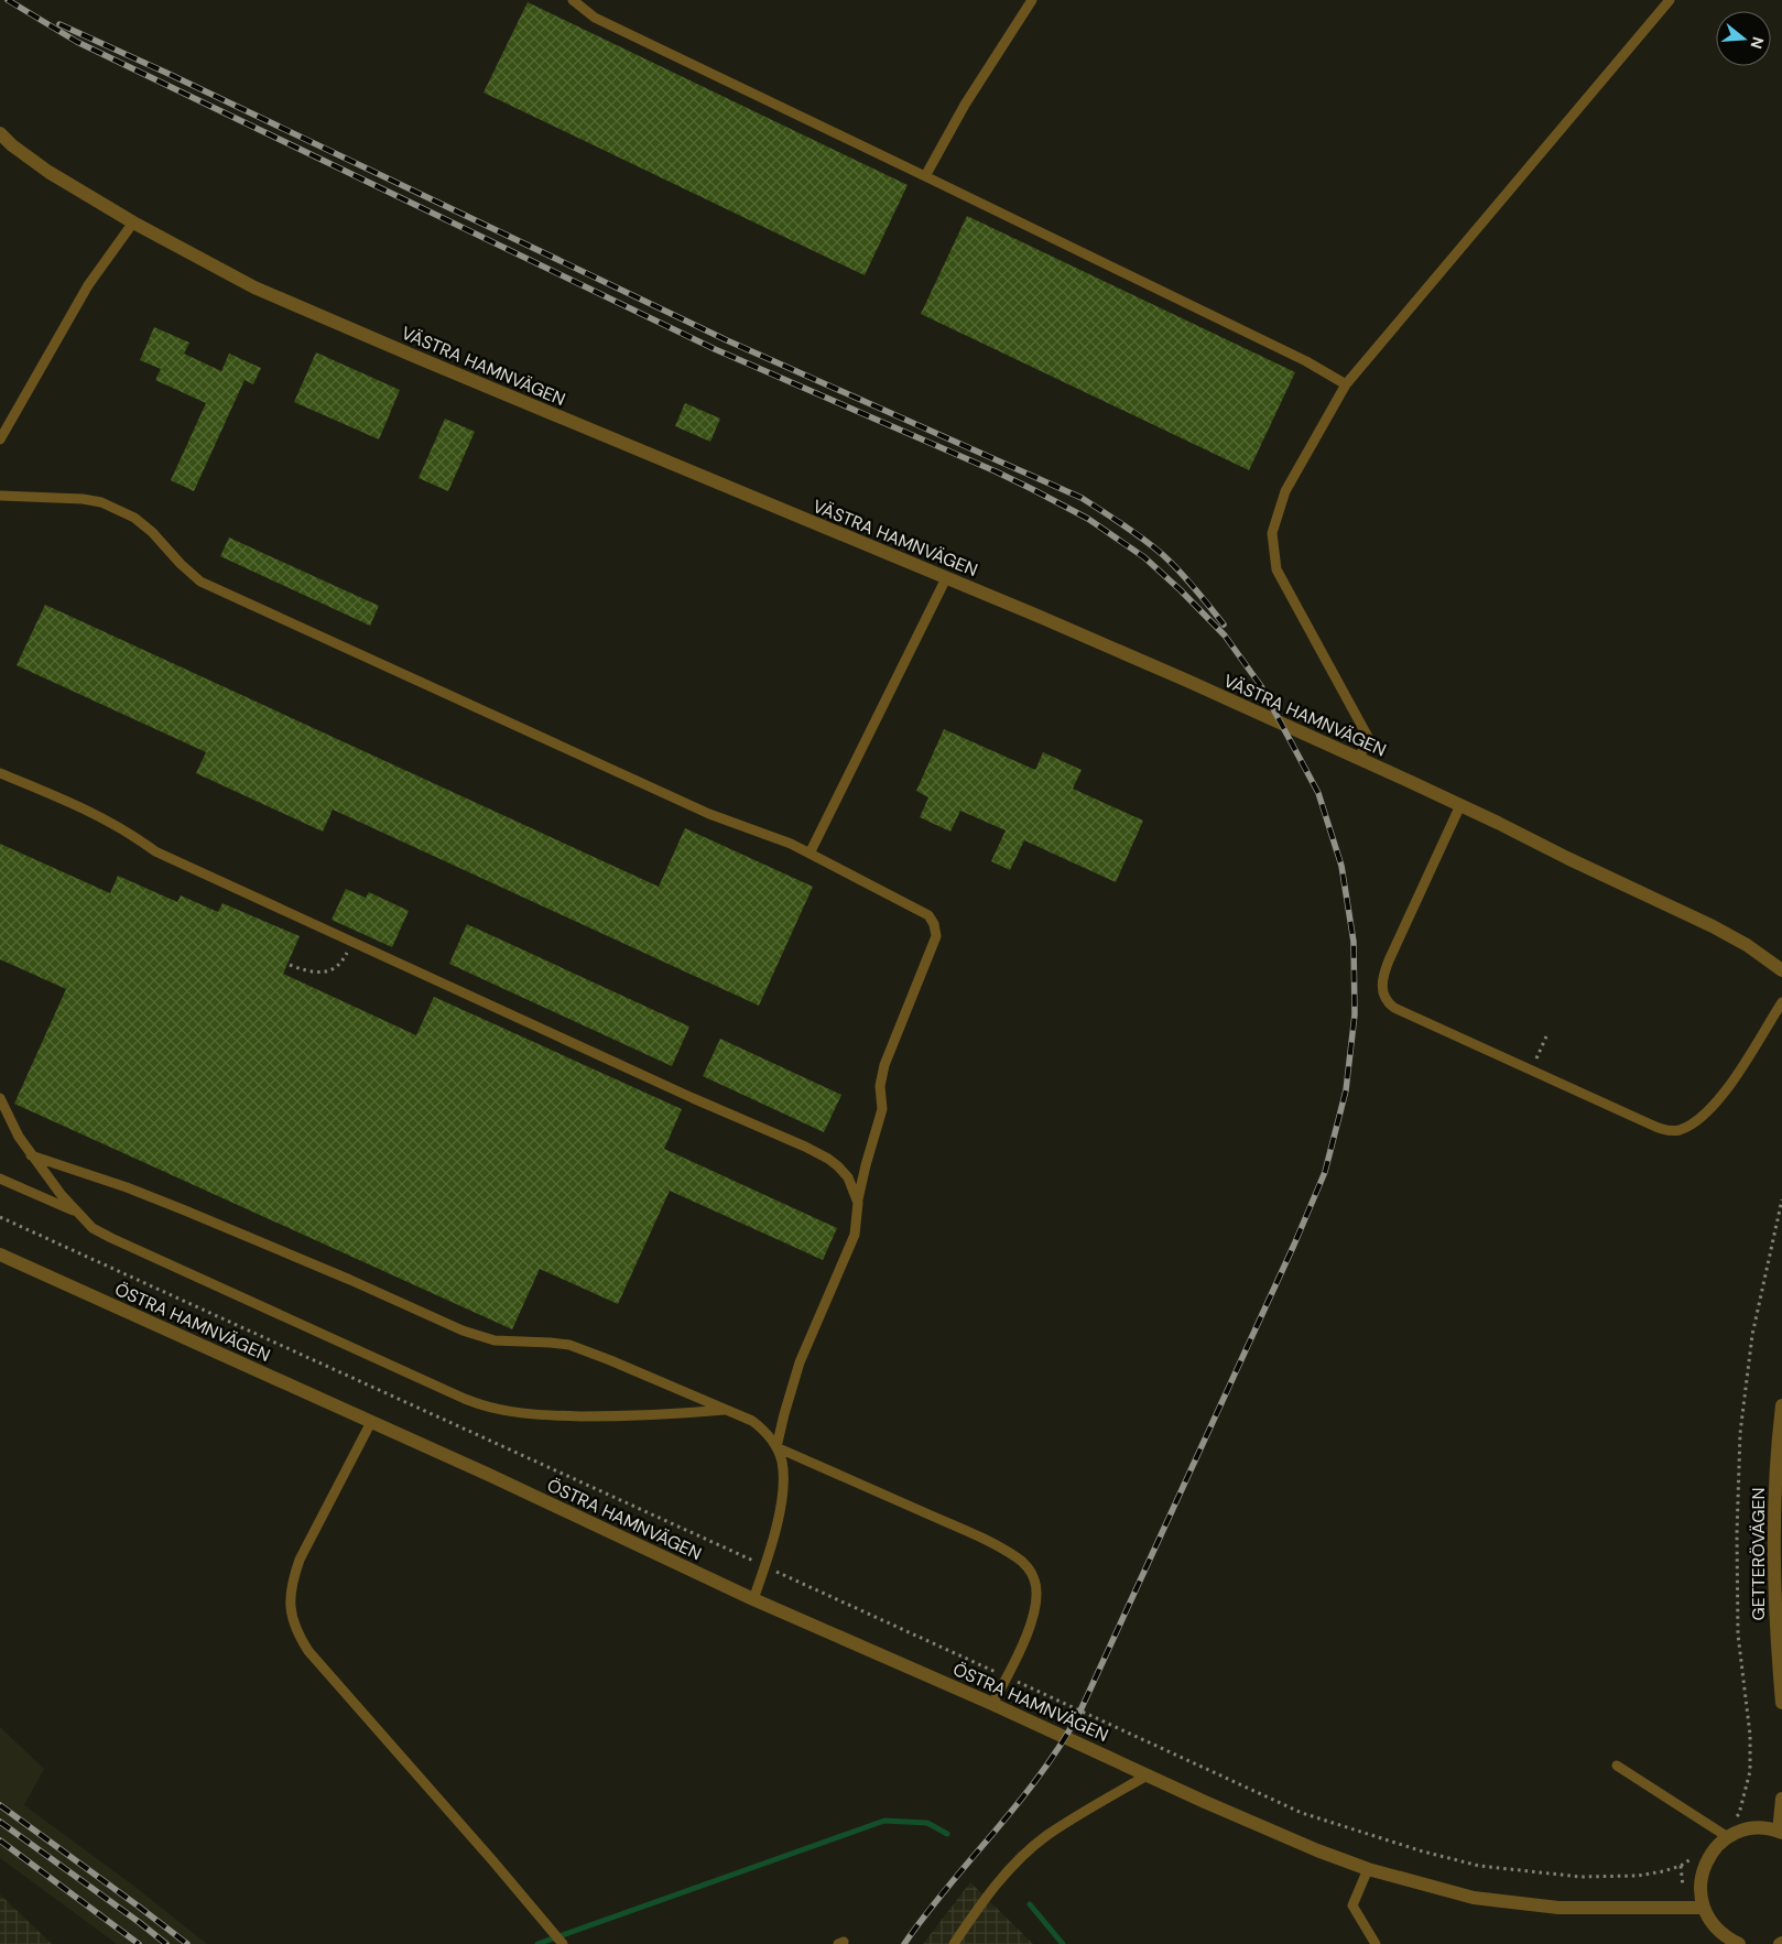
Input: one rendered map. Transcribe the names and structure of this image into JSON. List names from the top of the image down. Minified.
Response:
{"streets":{"street":["VÄSTRA HAMNVÄGEN","ÖSTRA HAMNVÄGEN","GETTERÖVÄGEN"]},"north":"right"}
